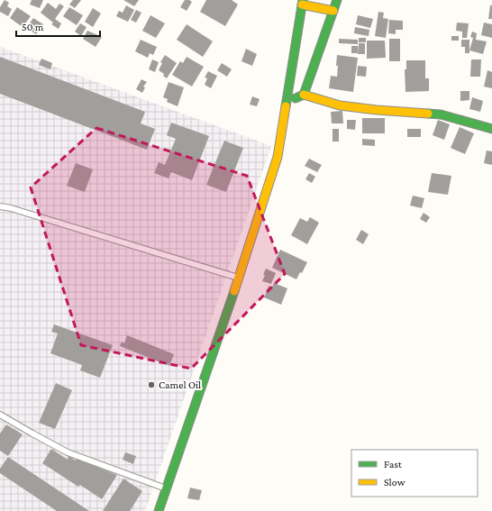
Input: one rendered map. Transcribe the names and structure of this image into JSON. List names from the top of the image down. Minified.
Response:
{"places":["Camel Oil"],"legend":["Fast","Slow"],"scale_bar":"50 m"}
